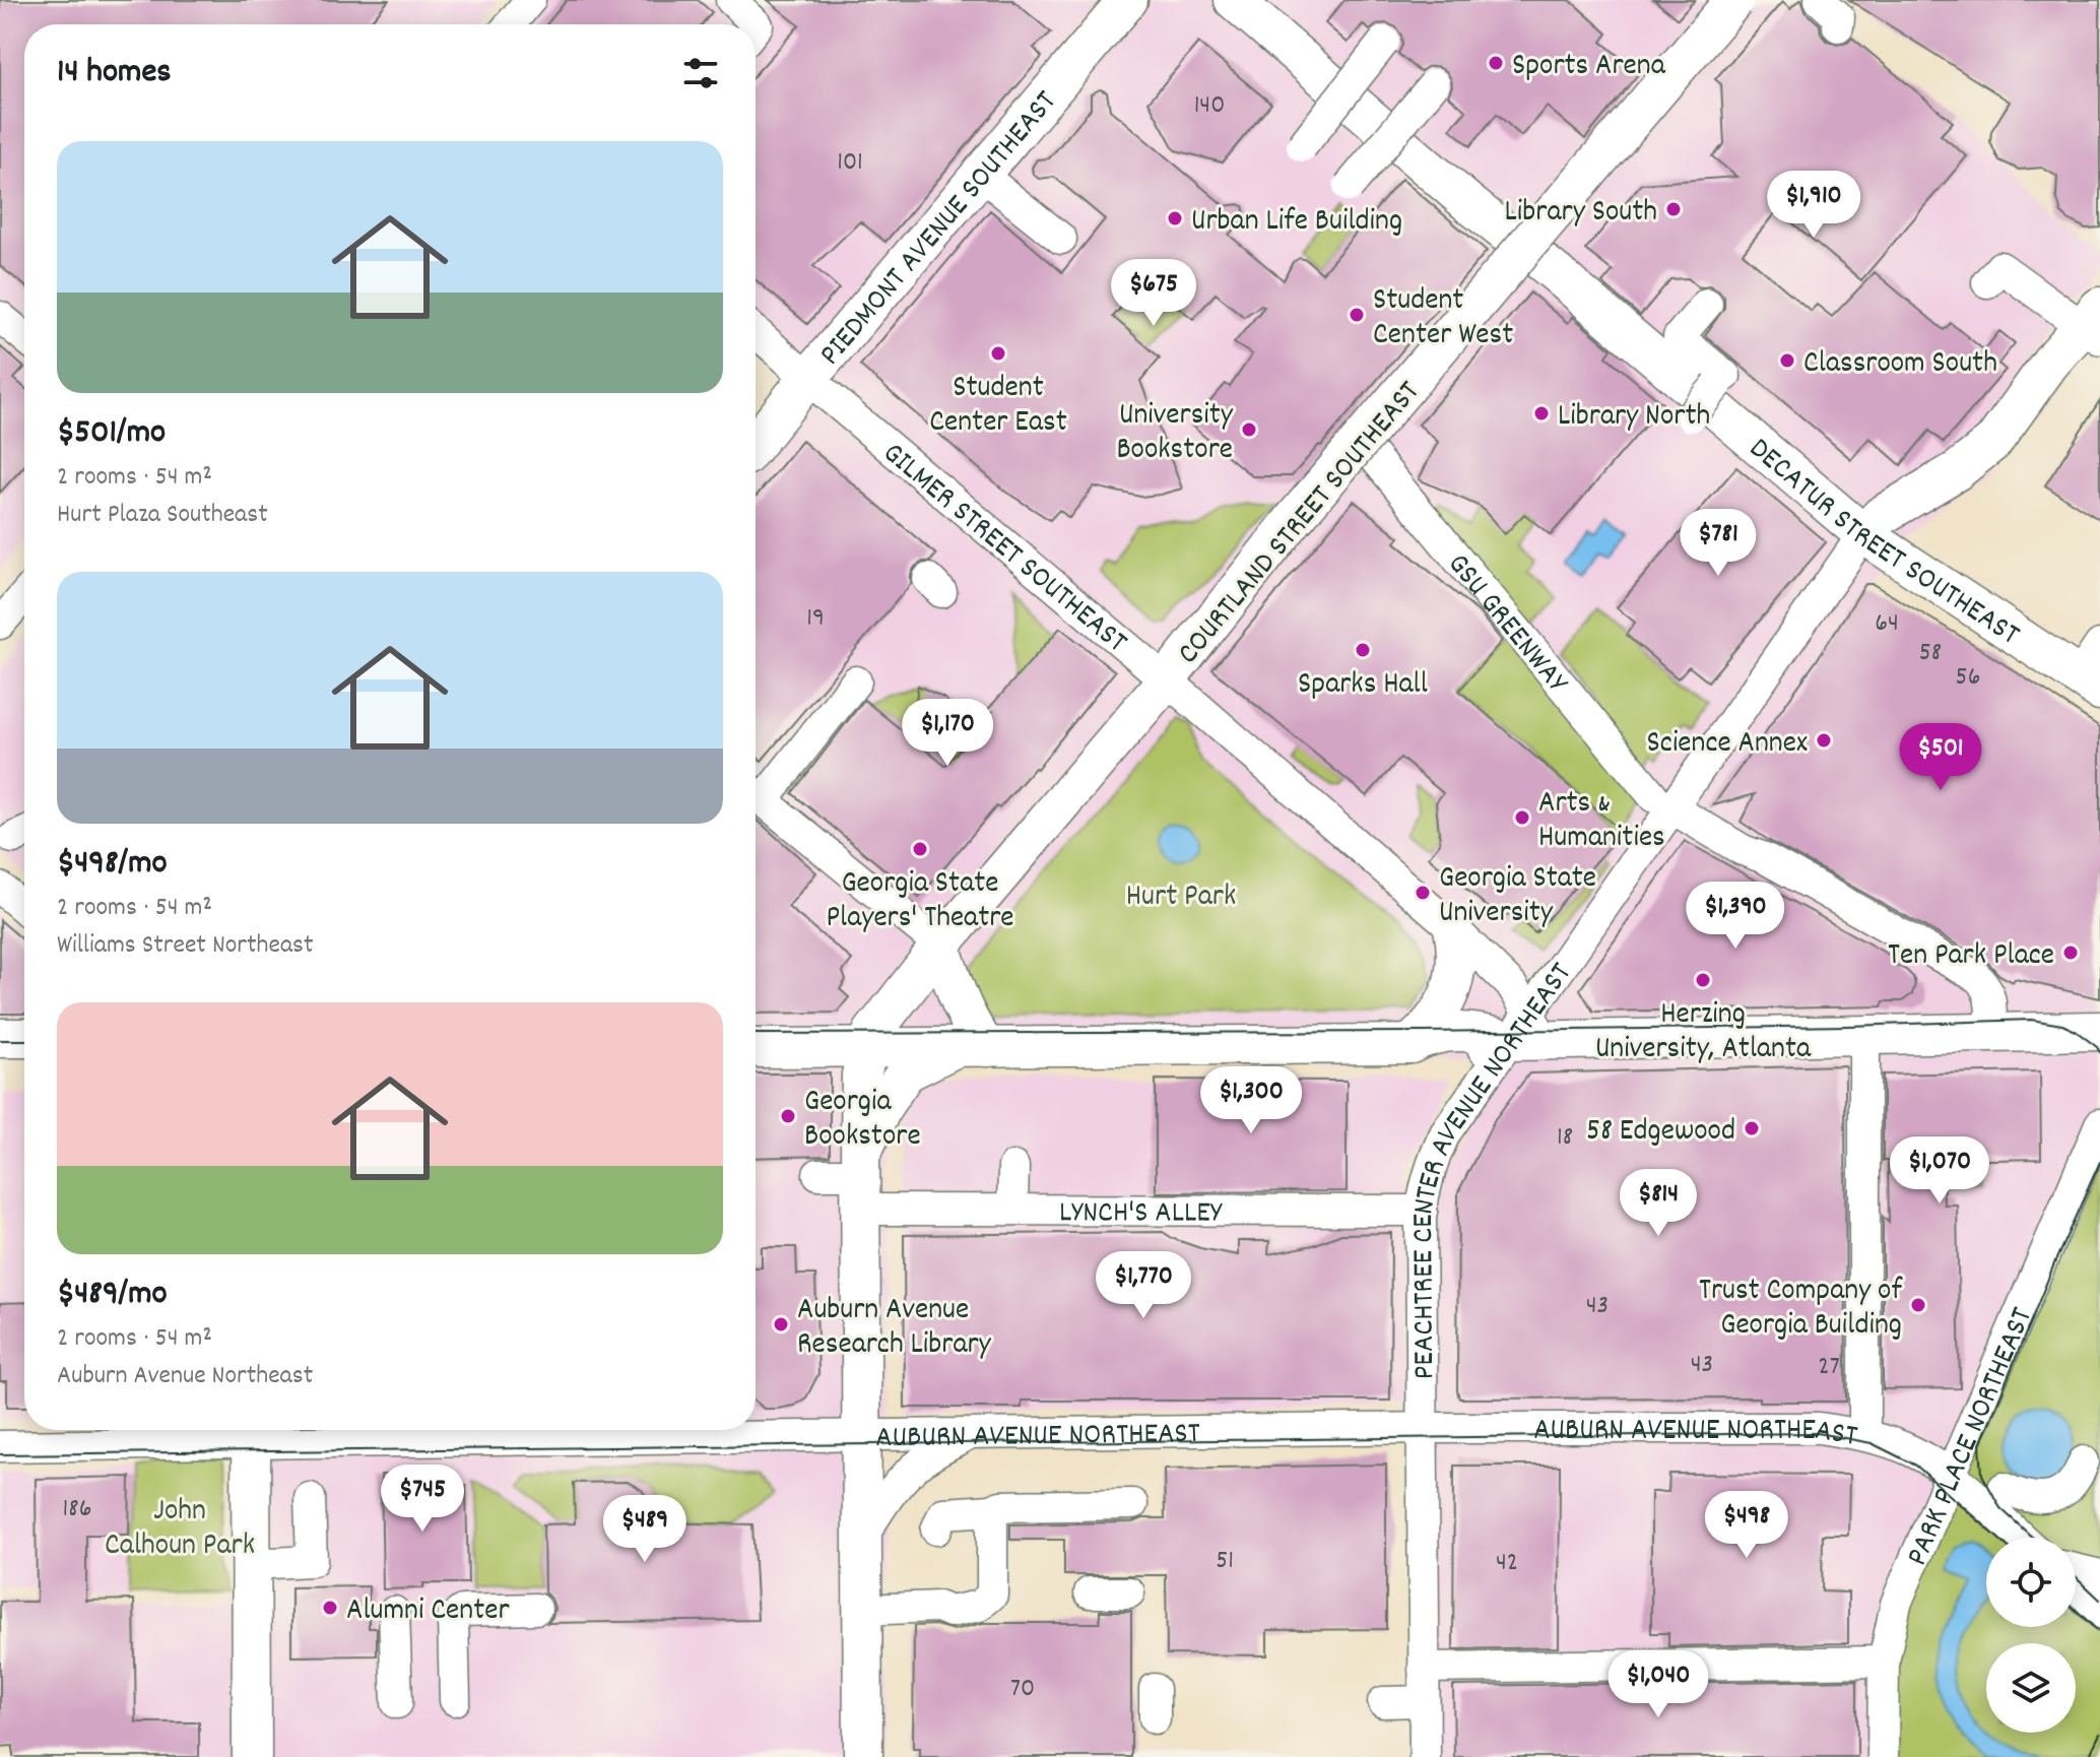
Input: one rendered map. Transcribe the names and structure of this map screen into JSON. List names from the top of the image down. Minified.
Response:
{"streets":{"main road":["PIEDMONT AVENUE SOUTHEAST","COURTLAND STREET SOUTHEAST","DECATUR STREET SOUTHEAST"],"street":["GILMER STREET SOUTHEAST","GSU GREENWAY","PEACHTREE CENTER AVENUE NORTHEAST","LYNCH'S ALLEY","AUBURN AVENUE NORTHEAST","PARK PLACE NORTHEAST"]},"crossings":[["PIEDMONT AVENUE SOUTHEAST","GILMER STREET SOUTHEAST"],["COURTLAND STREET SOUTHEAST","GILMER STREET SOUTHEAST"],["DECATUR STREET SOUTHEAST","PEACHTREE CENTER AVENUE NORTHEAST"],["GILMER STREET SOUTHEAST","PEACHTREE CENTER AVENUE NORTHEAST"],["GSU GREENWAY","PEACHTREE CENTER AVENUE NORTHEAST"],["PEACHTREE CENTER AVENUE NORTHEAST","LYNCH'S ALLEY"],["PEACHTREE CENTER AVENUE NORTHEAST","AUBURN AVENUE NORTHEAST"],["AUBURN AVENUE NORTHEAST","PARK PLACE NORTHEAST"]],"parks":["Hurt Park","John Calhoun Park"],"places":["Sports Arena","Library South","Urban Life Building","Student Center West","Student Center East","Classroom South","Library North","University Bookstore","Sparks Hall","Science Annex","Arts & Humanities","Georgia State Players' Theatre","Georgia State University","Ten Park Place","Herzing University, Atlanta","Georgia Bookstore","58 Edgewood","Trust Company of Georgia Building","Auburn Avenue Research Library","Alumni Center"],"house_numbers":["140","101","19","64","58","56","18","43","43","27","186","51","42","70"],"page":{"heading":"14 homes","list":[{"name":"$501/mo","note":"2 rooms · 54 m² · Hurt Plaza Southeast"},{"name":"$498/mo","note":"2 rooms · 54 m² · Williams Street Northeast"},{"name":"$489/mo","note":"2 rooms · 54 m² · Auburn Avenue Northeast"}],"price":["$1,910","$675","$781","$1,170","$501","$1,390","$1,300","$1,070","$814","$1,770","$745","$498","$489","$1,040"]}}
